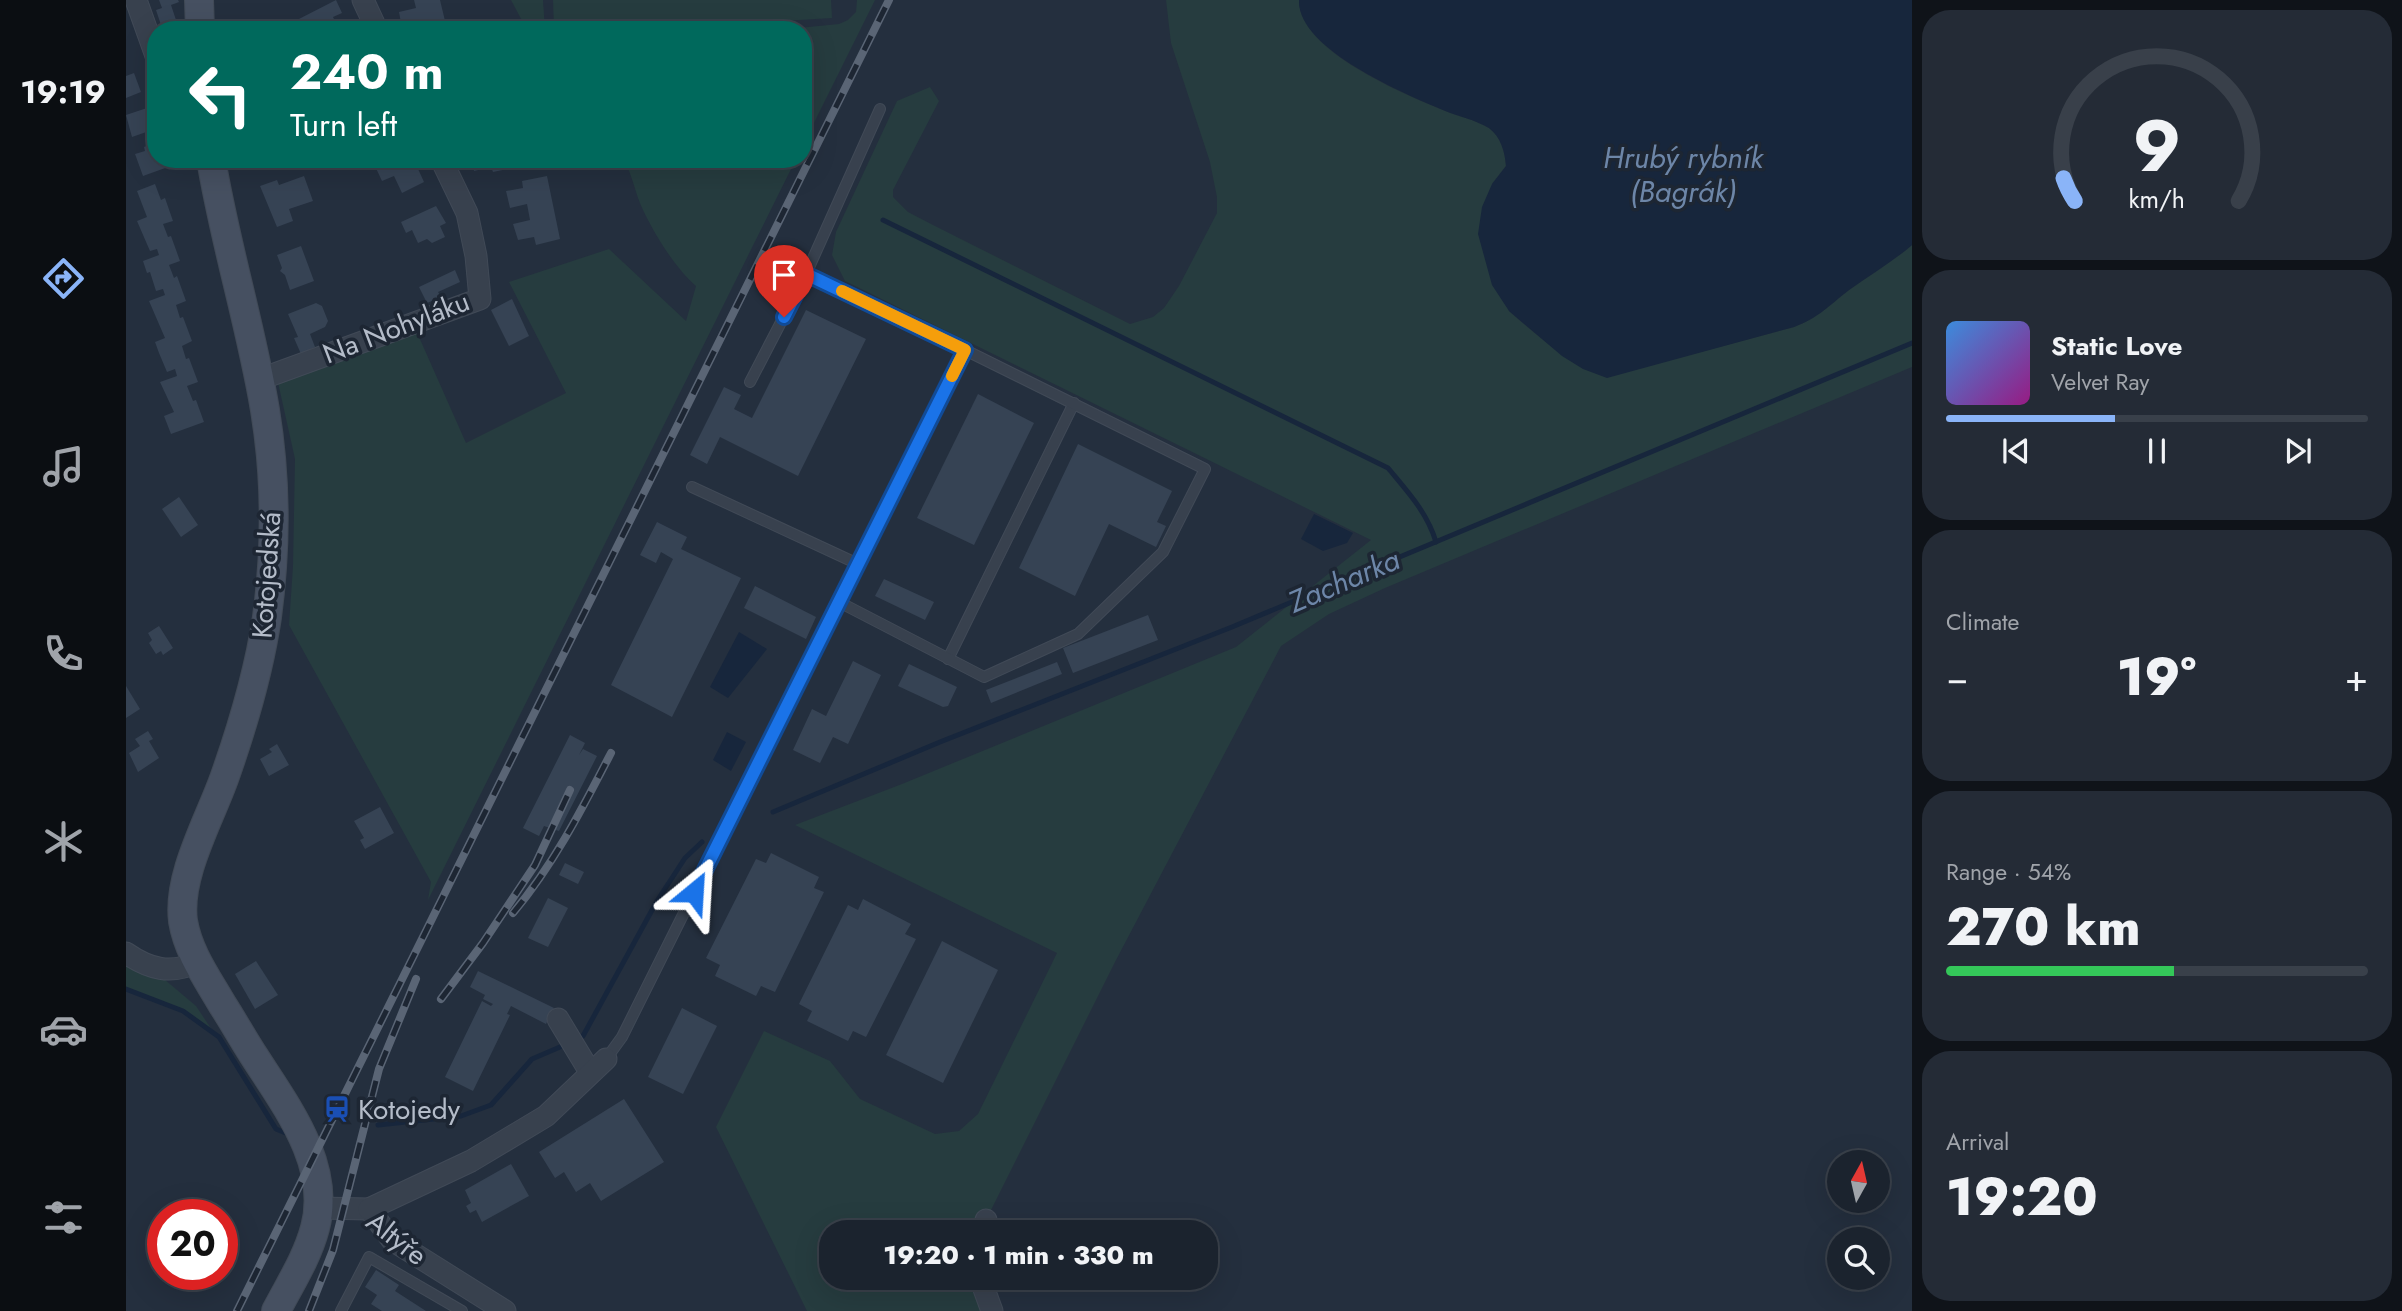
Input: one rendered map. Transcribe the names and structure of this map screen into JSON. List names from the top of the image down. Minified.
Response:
{"streets":{"main road":["Kotojedská"],"street":["Na Nohyláku","Altýře"]},"crossings":[["Na Nohyláku","Kotojedská"],["Kotojedská","Altýře"]],"water":["Hrubý rybník (Bagrák)","Zacharka"],"places":{"station":["Kotojedy"]},"north":"top","page":{"tabs":"19:19","turn":["240 m","Turn left"],"song":["Static Love","Velvet Ray"],"tile":["Climate",["Range · 54%","270 km"],["Arrival","19:20"]],"heat":["−","19°","+"],"limit":"20","trip":"19:20 · 1 min · 330 m","gauge":["9","km/h"]}}
